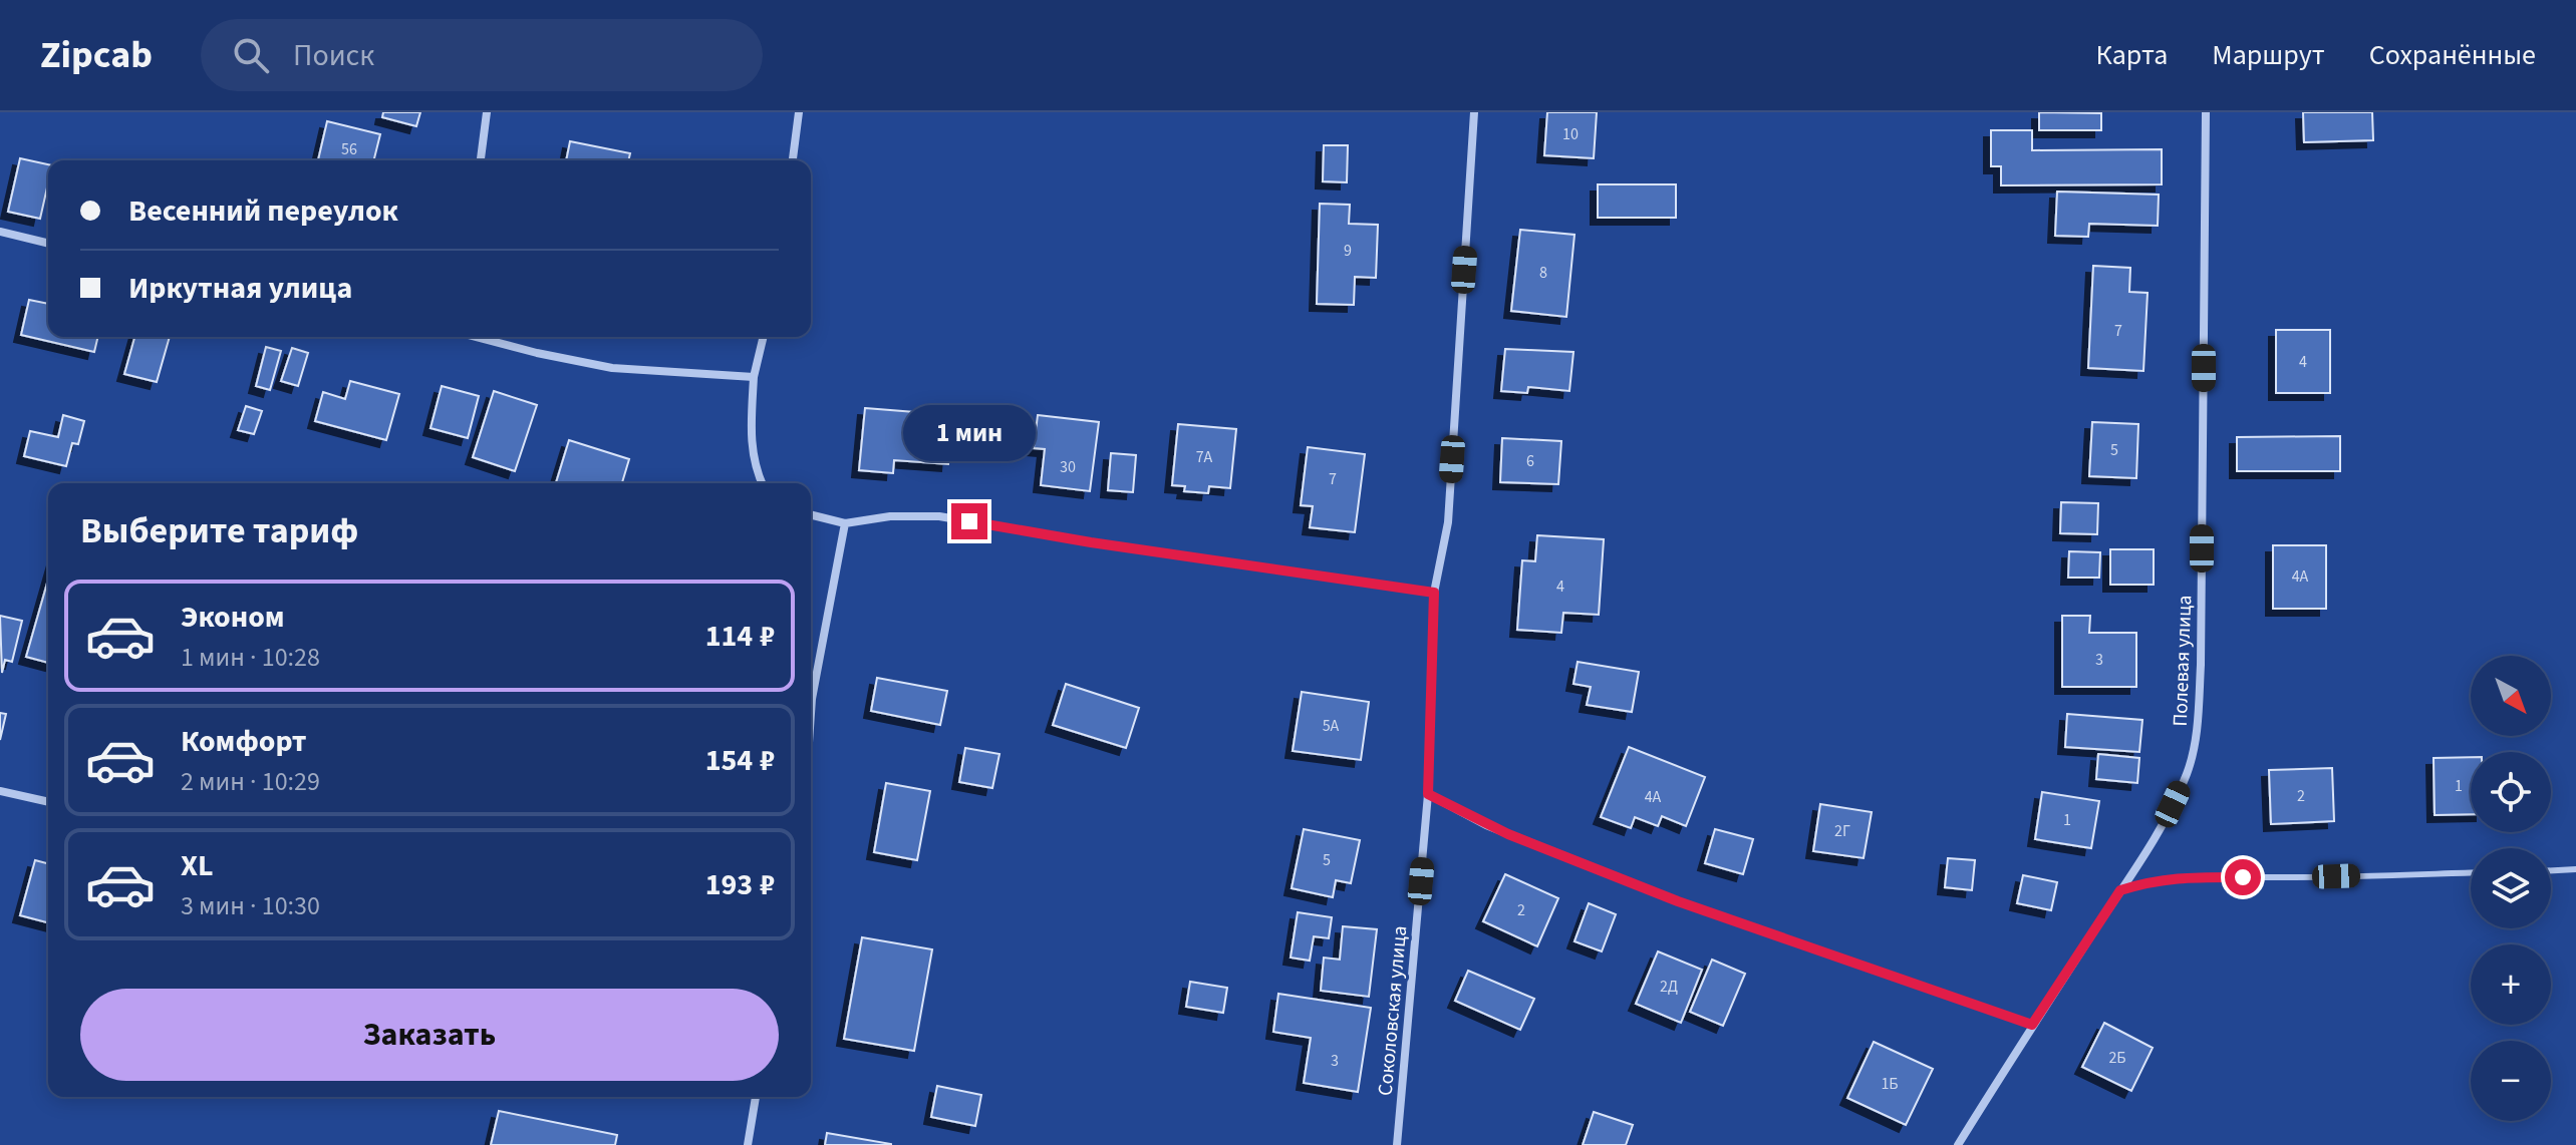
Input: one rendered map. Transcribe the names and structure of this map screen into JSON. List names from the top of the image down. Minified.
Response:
{"streets":{"street":["Полевая улица","Соколовская улица"]},"house_numbers":["10","56","9","8","7","4","5","7А","6","30","7","4А","4","3","5А","1","2","4А","1","2Г","5","2","2Д","2Б","3","1Б"],"north":"bottom right","page":{"header":"Zipcab","search":"Поиск","nav":["Карта","Маршрут","Сохранённые"],"banner":["Весенний переулок","Иркутная улица"],"bubble":"1 мин","heading":"Выберите тариф","list":[{"name":"Эконом","note":"1 мин · 10:28","value":"114 ₽"},{"name":"Комфорт","note":"2 мин · 10:29","value":"154 ₽"},{"name":"XL","note":"3 мин · 10:30","value":"193 ₽"}],"map_buttons":["+","−"],"buttons":"Заказать"}}
